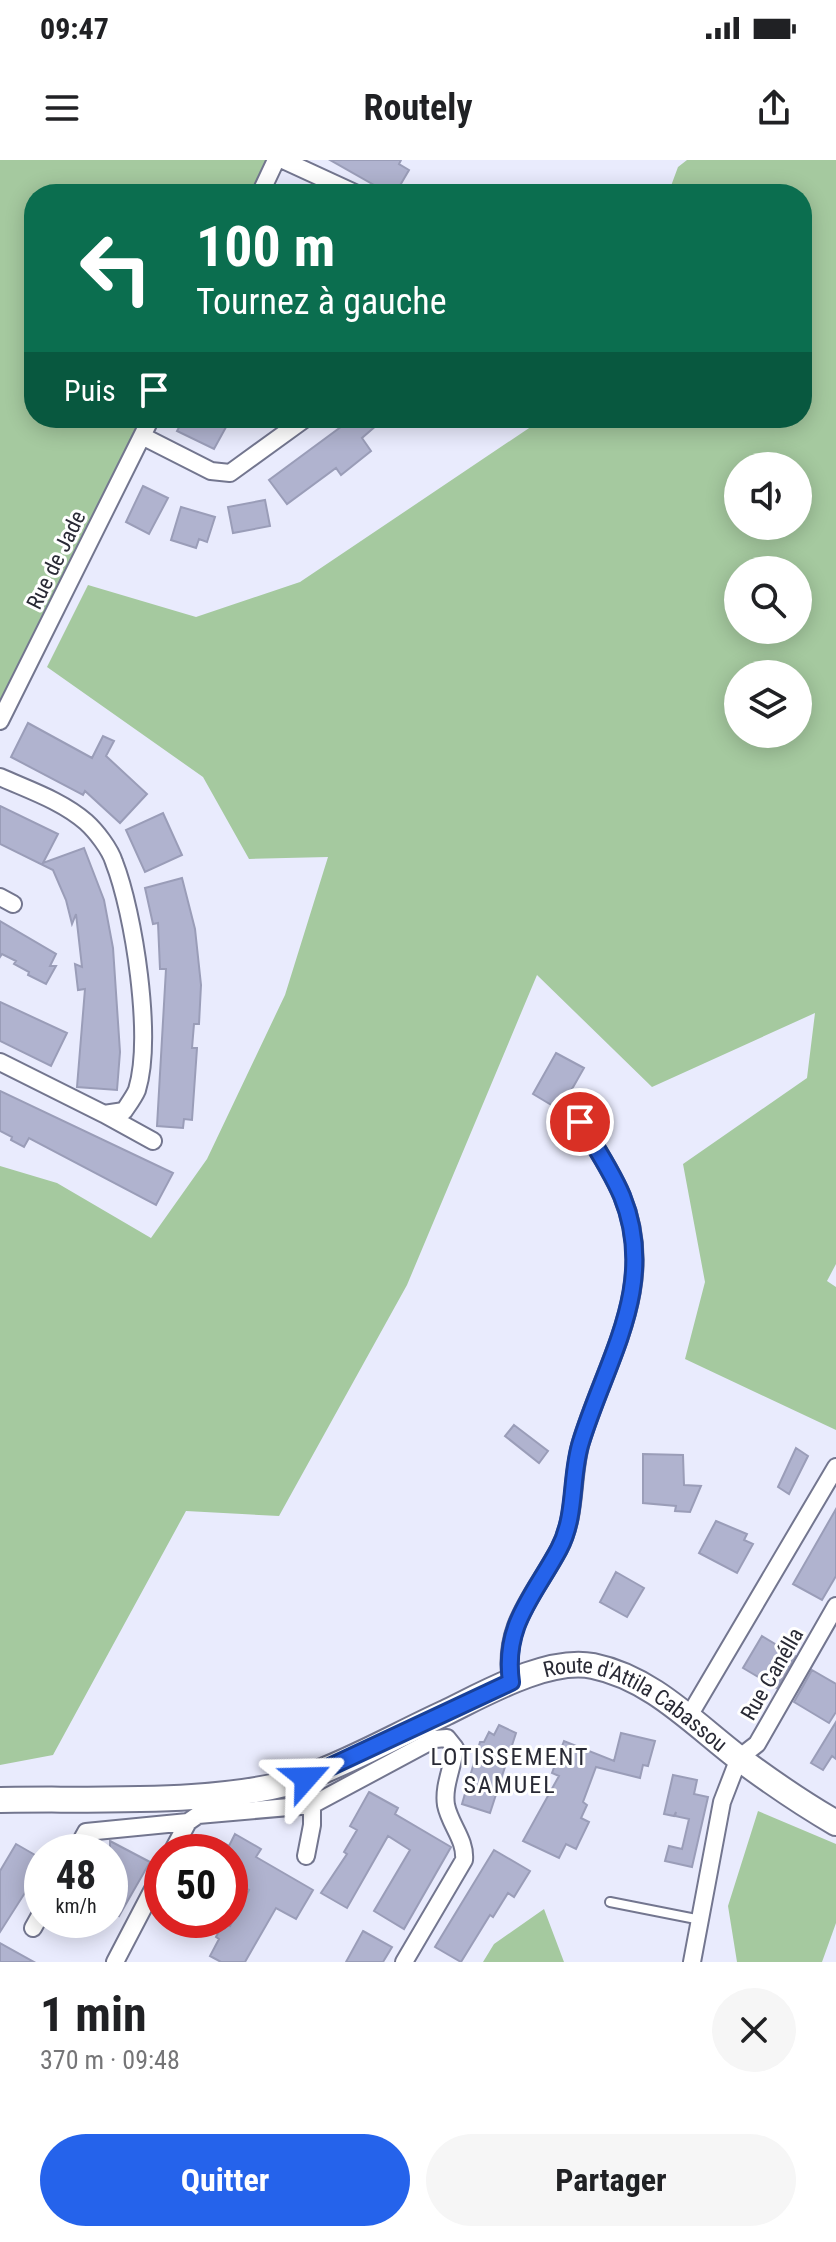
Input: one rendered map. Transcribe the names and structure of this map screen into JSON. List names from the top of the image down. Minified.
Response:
{"streets":{"main road":["Route d'Attila Cabassou"],"street":["Rue de Jade","Rue Canélla"]},"crossings":[["Rue Canélla","Route d'Attila Cabassou"]],"districts":["LOTISSEMENT SAMUEL"],"page":{"status":"09:47","header":"Routely","turn":["100 m","Tournez à gauche"],"then":"Puis","speed":"48 km/h","limit":"50","heading":["1 min","370 m · 09:48"],"buttons":["Quitter","Partager"]}}
